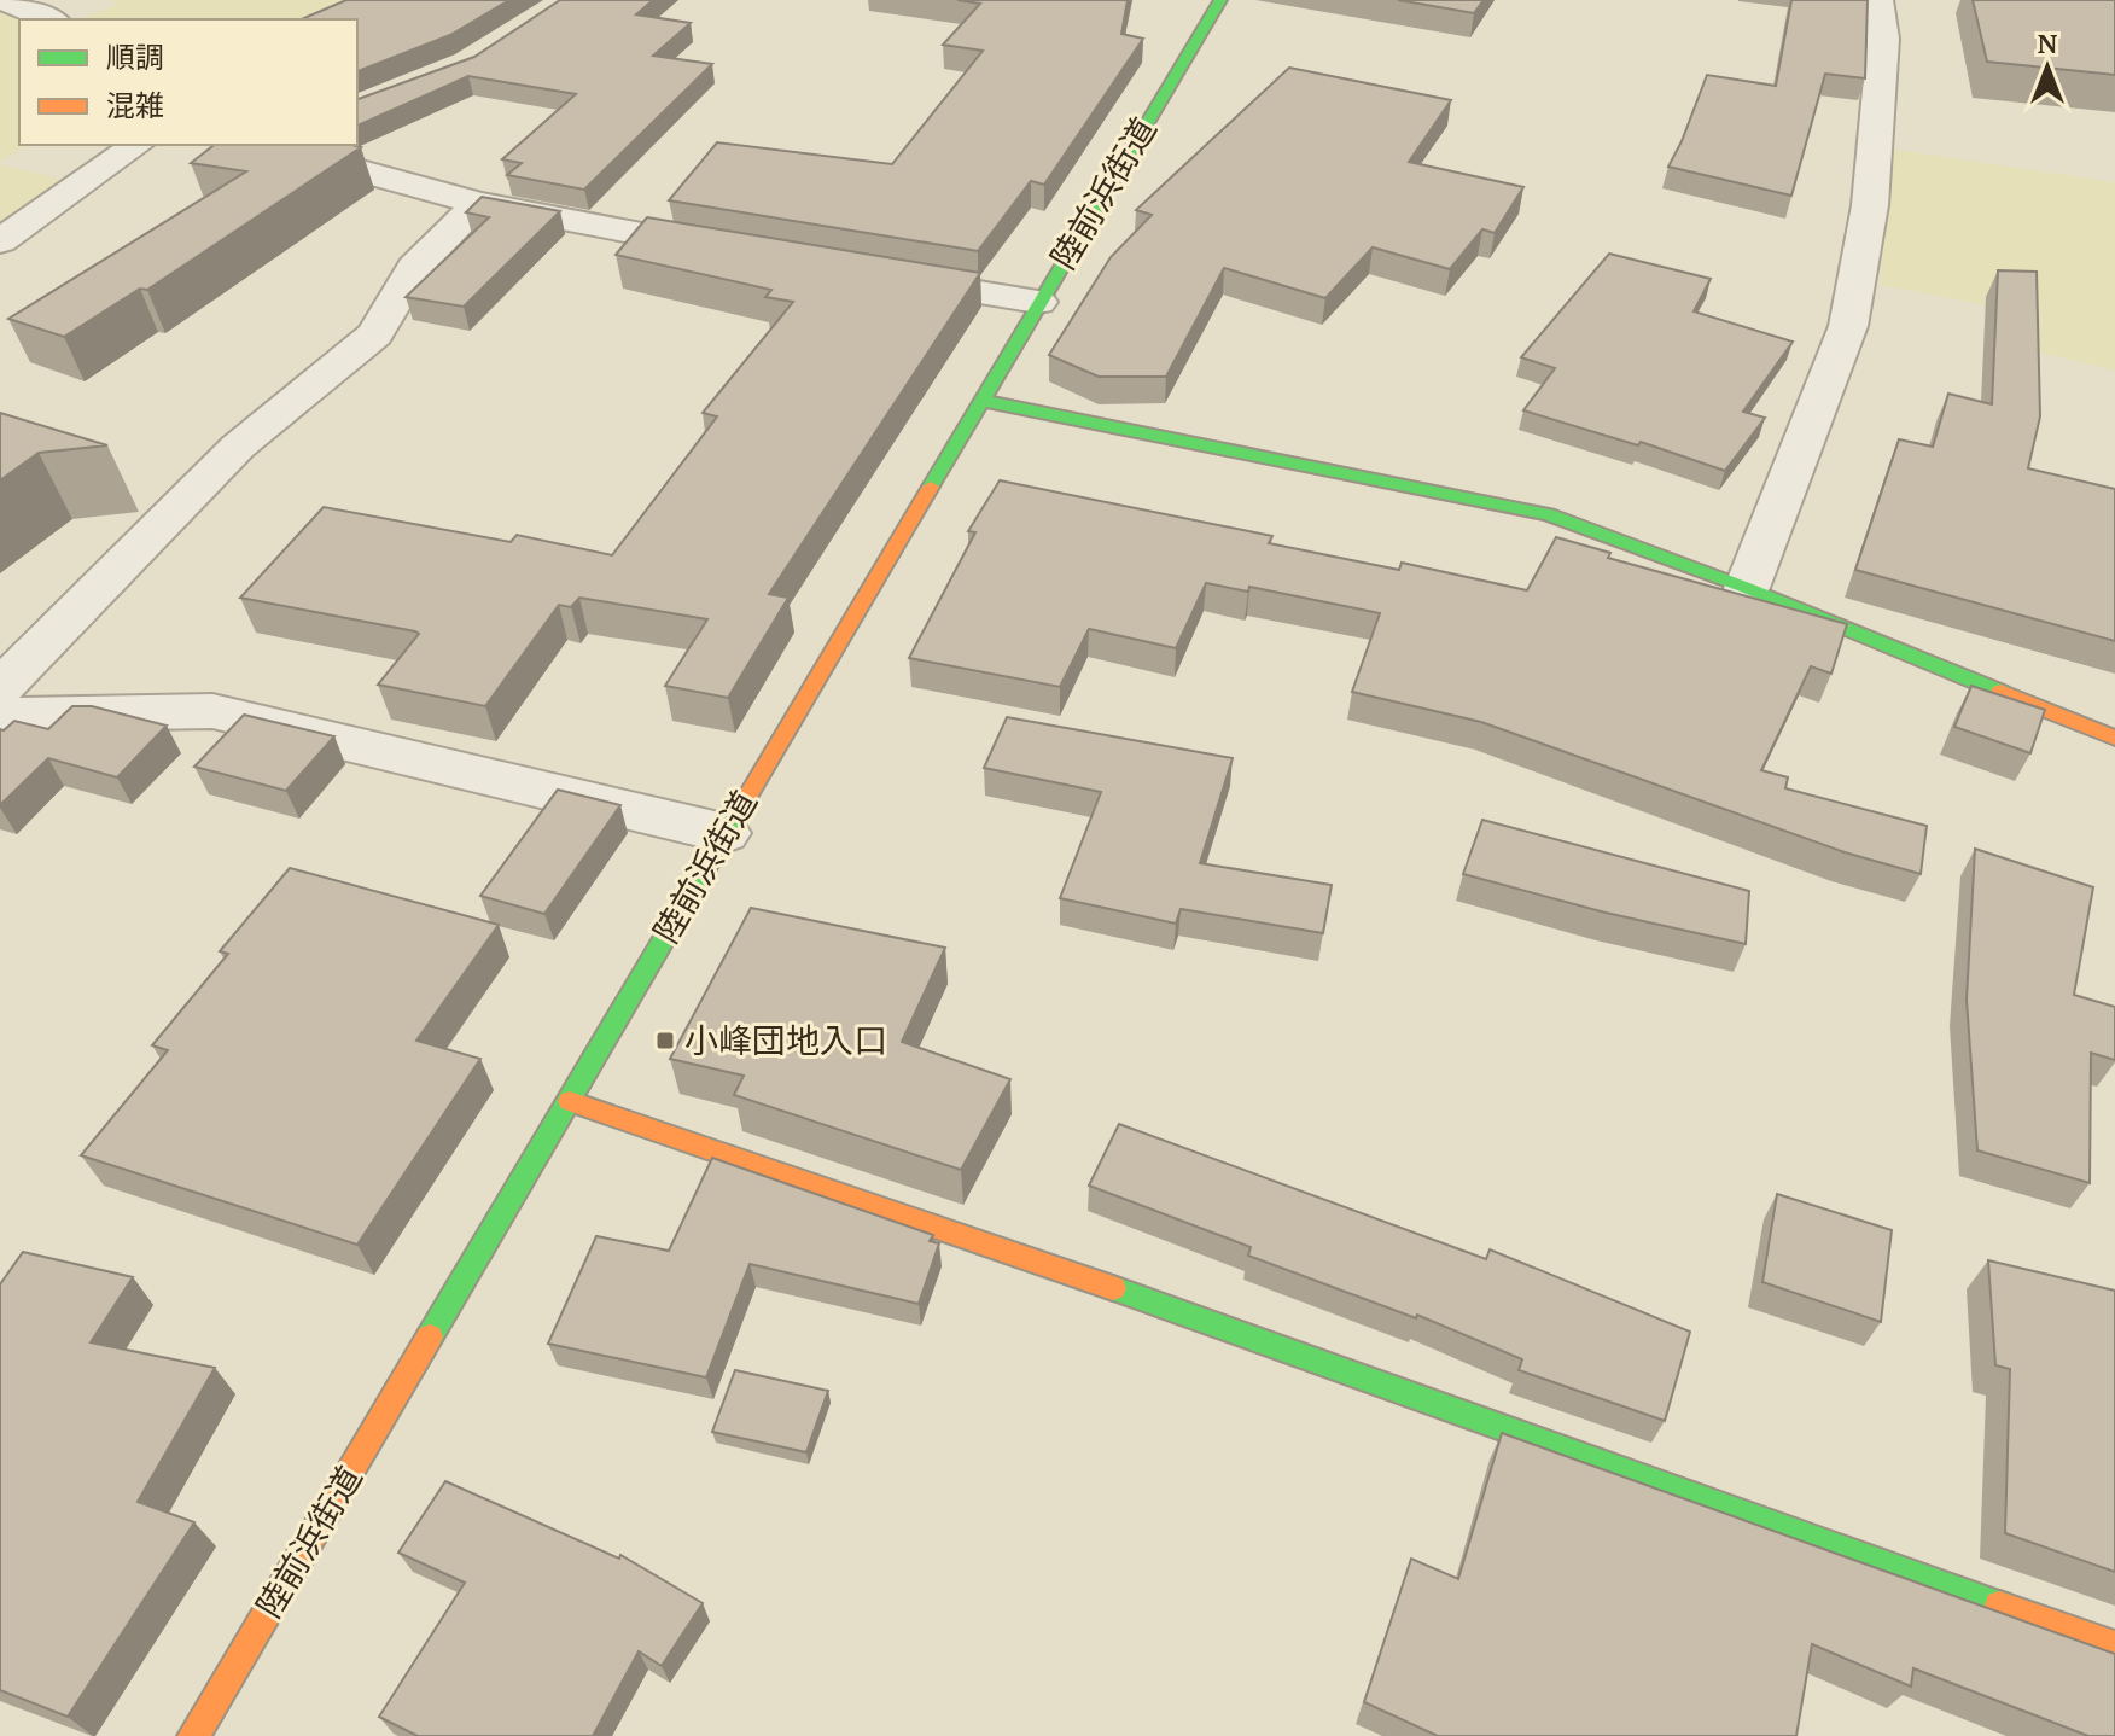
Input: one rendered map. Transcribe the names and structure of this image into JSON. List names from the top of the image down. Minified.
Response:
{"streets":{"main road":["陸前浜街道"]},"places":{"transit":["小峰団地入口"]},"legend":["順調","混雑"],"north":"top"}
